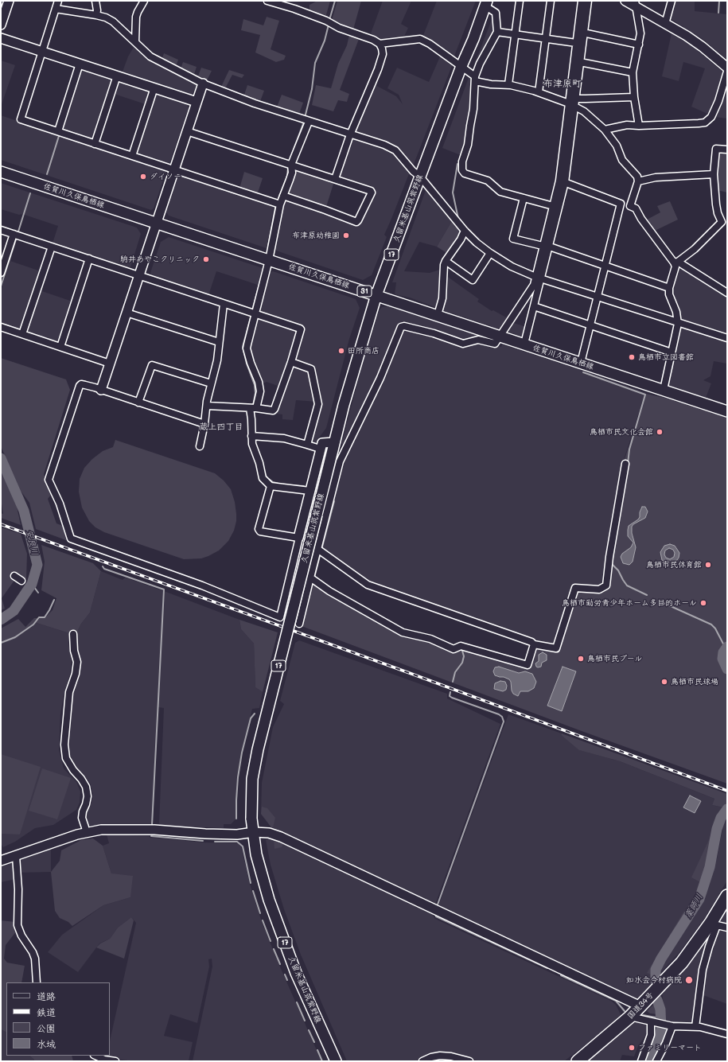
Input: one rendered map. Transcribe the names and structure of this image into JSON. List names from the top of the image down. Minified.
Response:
{"streets":{"highway":["国道34号"],"main road":["佐賀川久保鳥栖線","久留米基山筑紫野線","17","31"]},"crossings":[["佐賀川久保鳥栖線","久留米基山筑紫野線"]],"districts":["布津原町","蔵上四丁目"],"water":["安良川","薬師川"],"places":["ダイソー","布津原幼稚園","駒井あやこクリニック","田所商店","鳥栖市立図書館","鳥栖市民文化会館","鳥栖市民体育館","鳥栖市勤労青少年ホーム多目的ホール","鳥栖市民プール","鳥栖市民球場","如水会今村病院","ファミリーマート"],"legend":["道路","鉄道","公園","水域"]}
